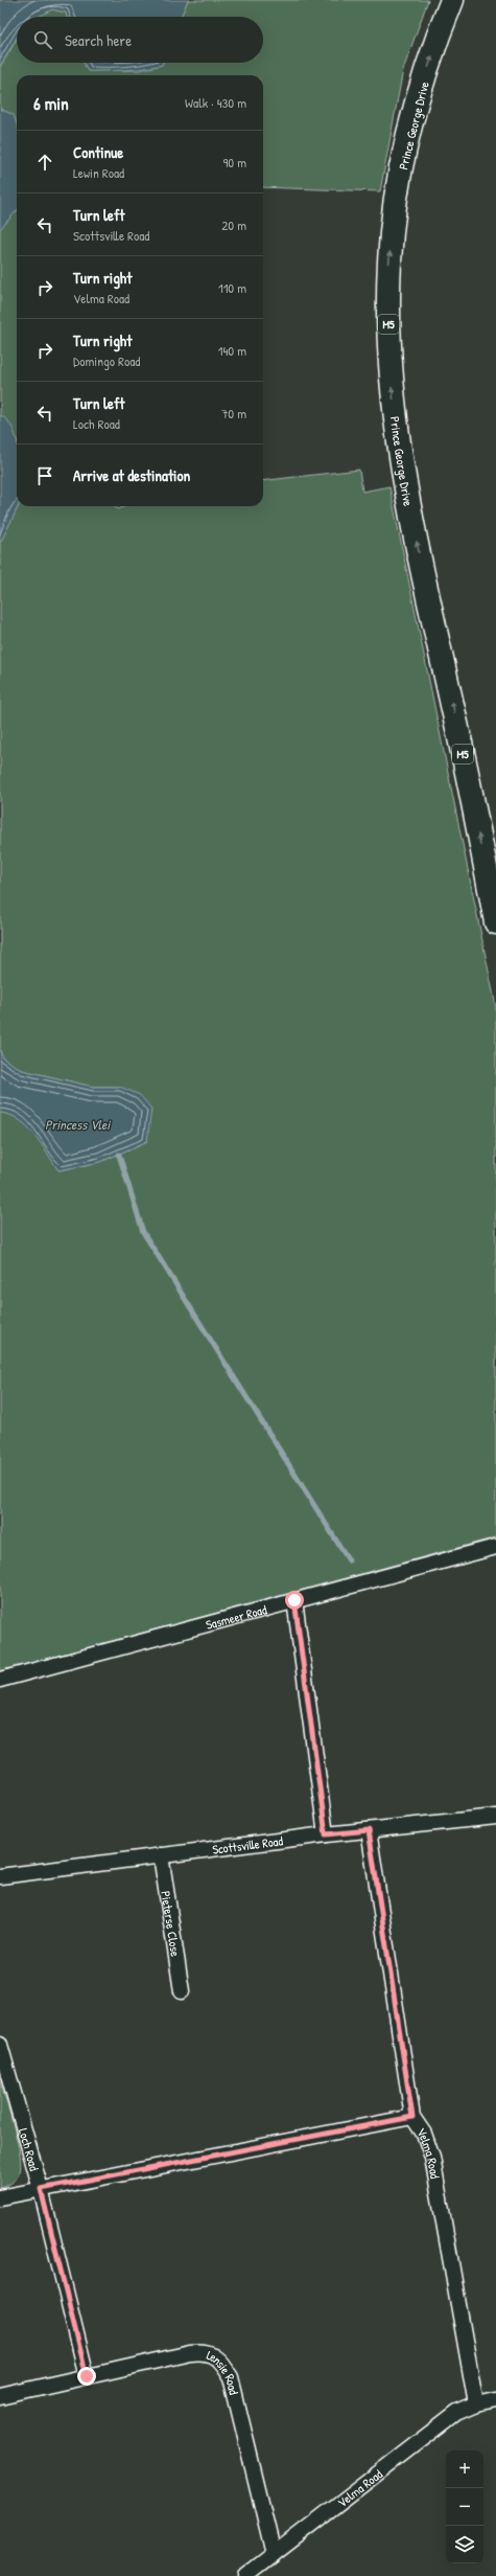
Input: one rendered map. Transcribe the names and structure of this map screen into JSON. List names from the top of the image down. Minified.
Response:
{"streets":{"main road":["Prince George Drive","M5"],"street":["Sasmeer Road","Scottsville Road","Pieterse Close","Loch Road","Velma Road","Lensie Road"]},"crossings":[["Scottsville Road","Pieterse Close"],["Scottsville Road","Velma Road"],["Loch Road","Lensie Road"],["Velma Road","Lensie Road"]],"one_way":["Prince George Drive"],"water":["Princess Vlei"],"page":{"search":"Search here","heading":["6 min","Walk · 430 m"],"list":[["Continue","Lewin Road","90 m"],["Turn left","Scottsville Road","20 m"],["Turn right","Velma Road","110 m"],["Turn right","Domingo Road","140 m"],["Turn left","Loch Road","70 m"],"Arrive at destination"],"map_buttons":["+","−"]}}
